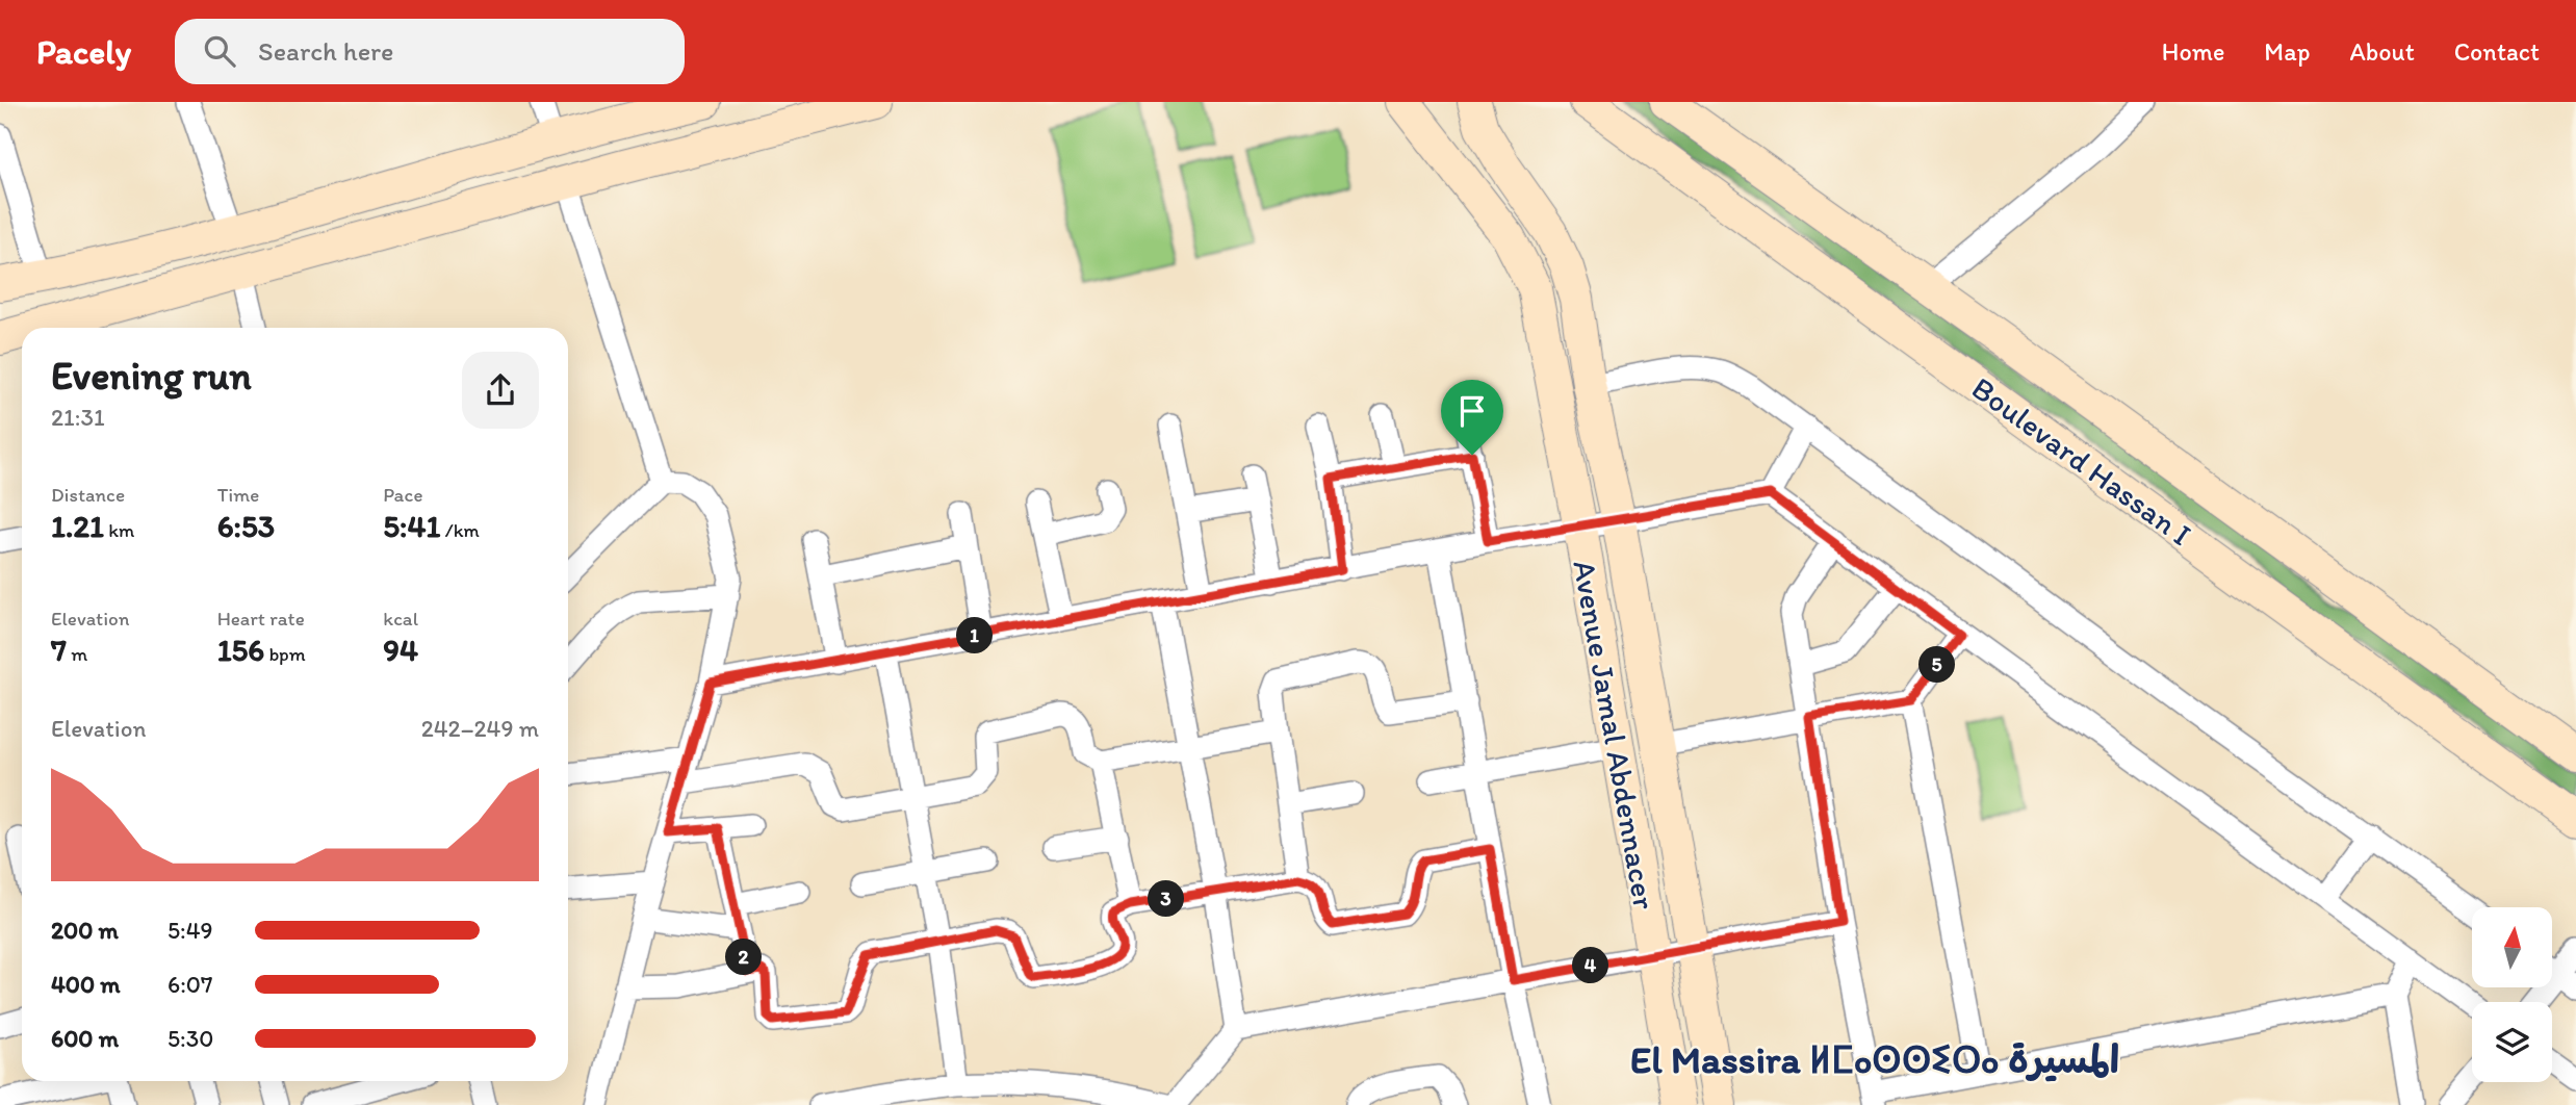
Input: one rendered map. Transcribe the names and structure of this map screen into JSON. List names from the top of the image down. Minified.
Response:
{"streets":{"street":["Boulevard Hassan I","Avenue Jamal Abdennacer"]},"districts":["El Massira ⵍⵎⴰⵙⵙⵉⵔⴰ المسيرة"],"north":"top","page":{"header":"Pacely","search":"Search here","nav":["Home","Map","About","Contact"],"heading":["Evening run","21:31"],"stats":[["Distance","1.21 km"],["Time","6:53"],["Pace","5:41 /km"],["Elevation","7 m"],["Heart rate","156 bpm"],["kcal","94"]],"pins":["1","5","3","2","4"],"chart":["Elevation","242–249 m"],"list":[{"name":"200 m","note":"5:49"},{"name":"400 m","note":"6:07"},{"name":"600 m","note":"5:30"}]}}
